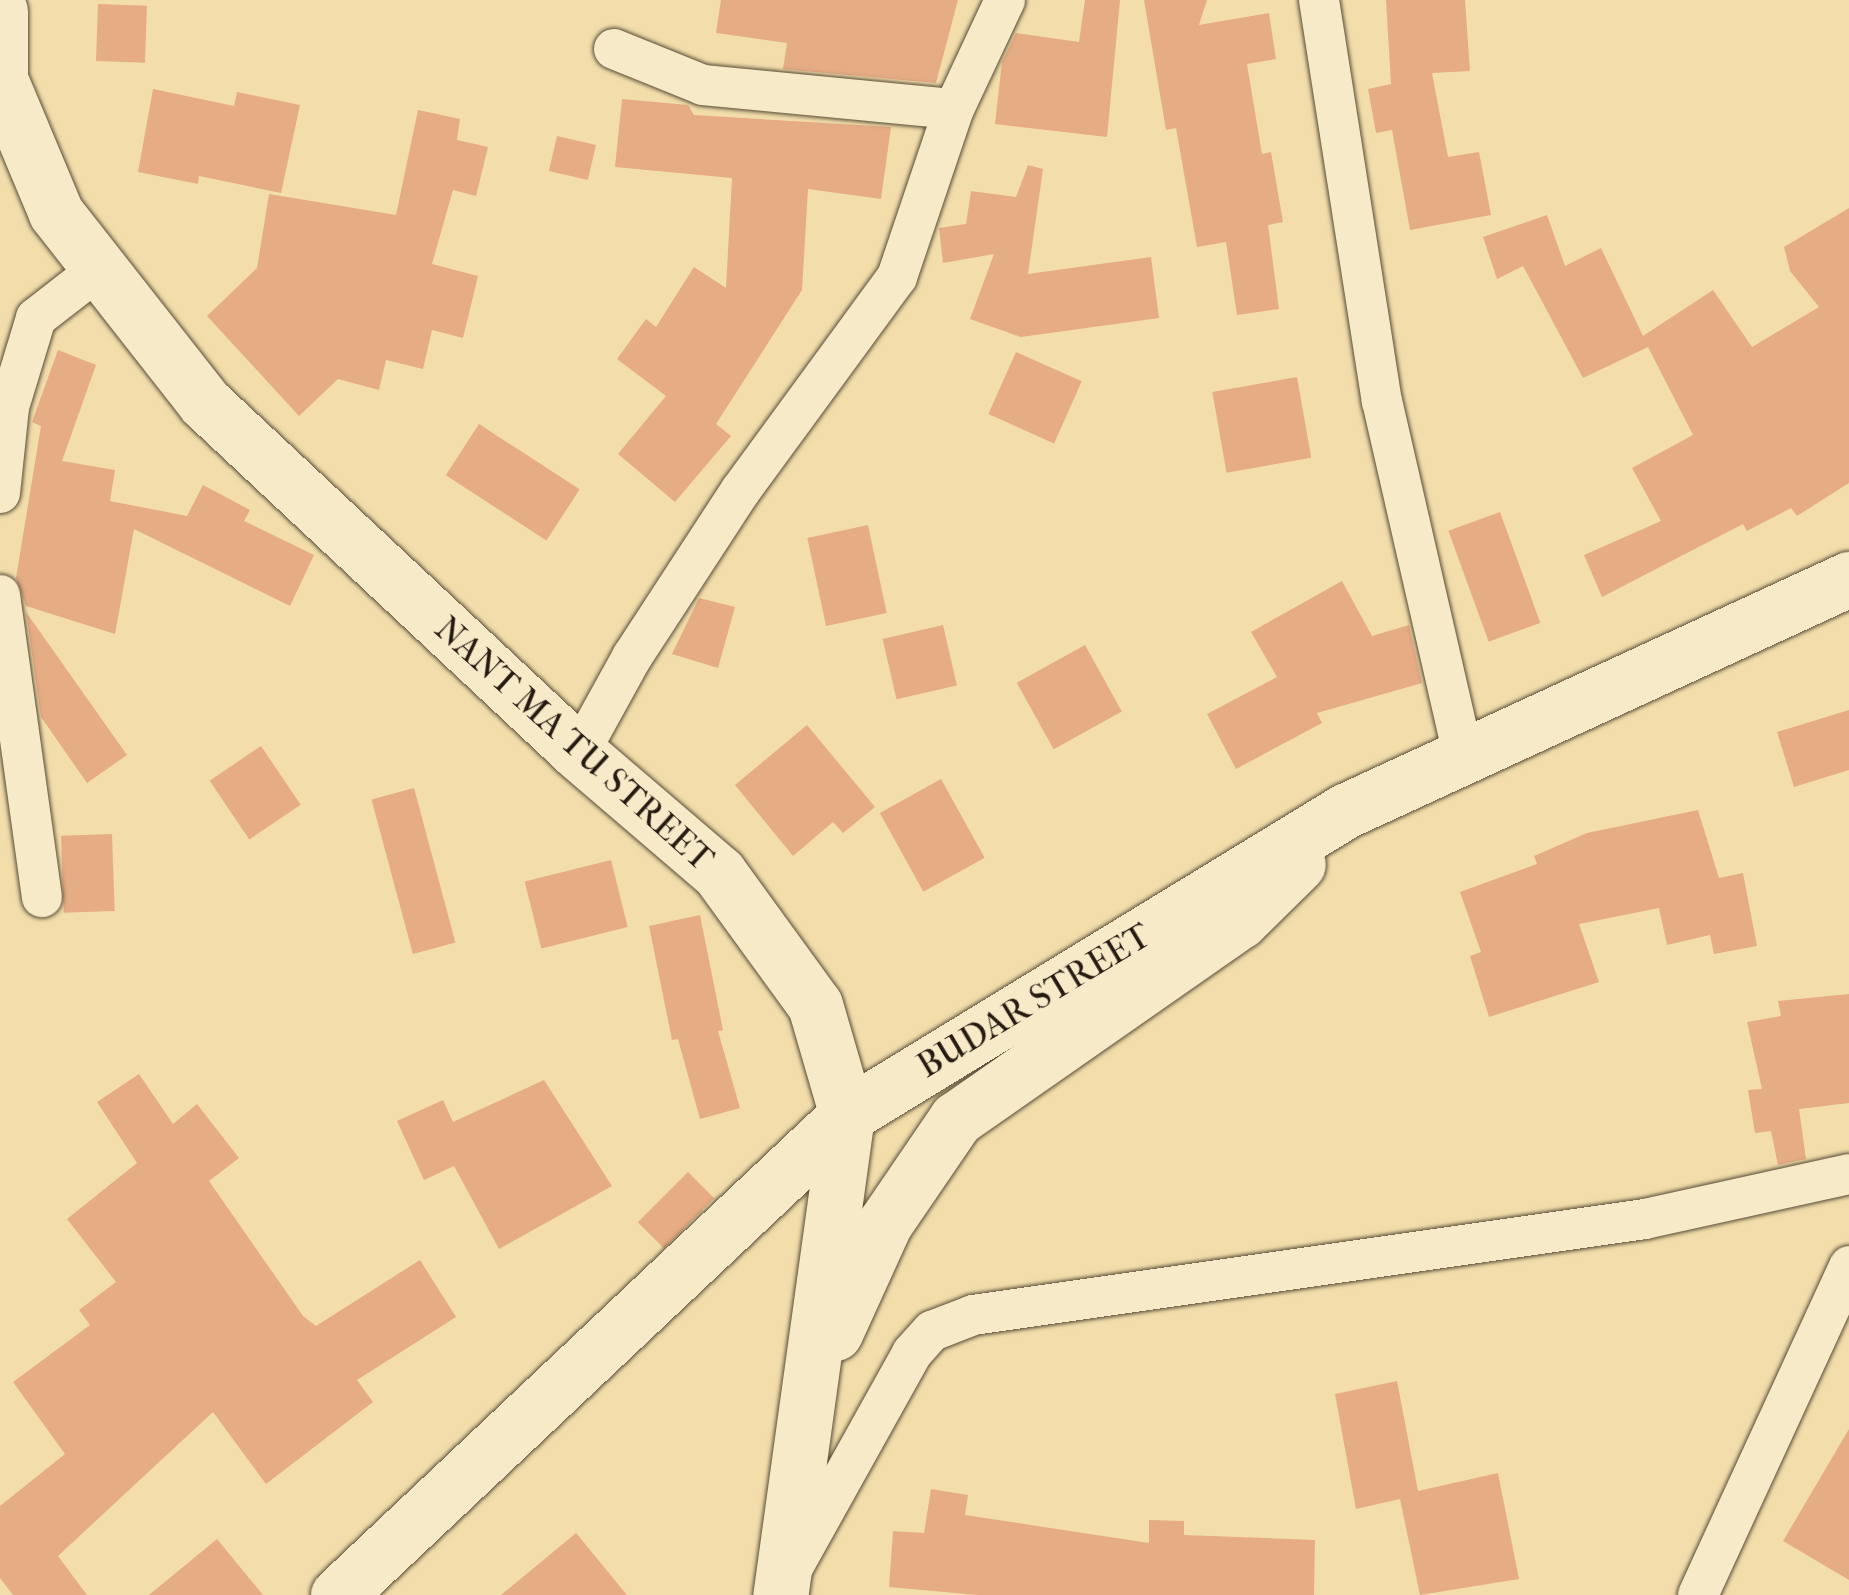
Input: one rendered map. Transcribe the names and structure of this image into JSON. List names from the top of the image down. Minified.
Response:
{"streets":{"main road":["NANT MA TU STREET","BUDAR STREET"]},"crossings":[["NANT MA TU STREET","BUDAR STREET"]]}
